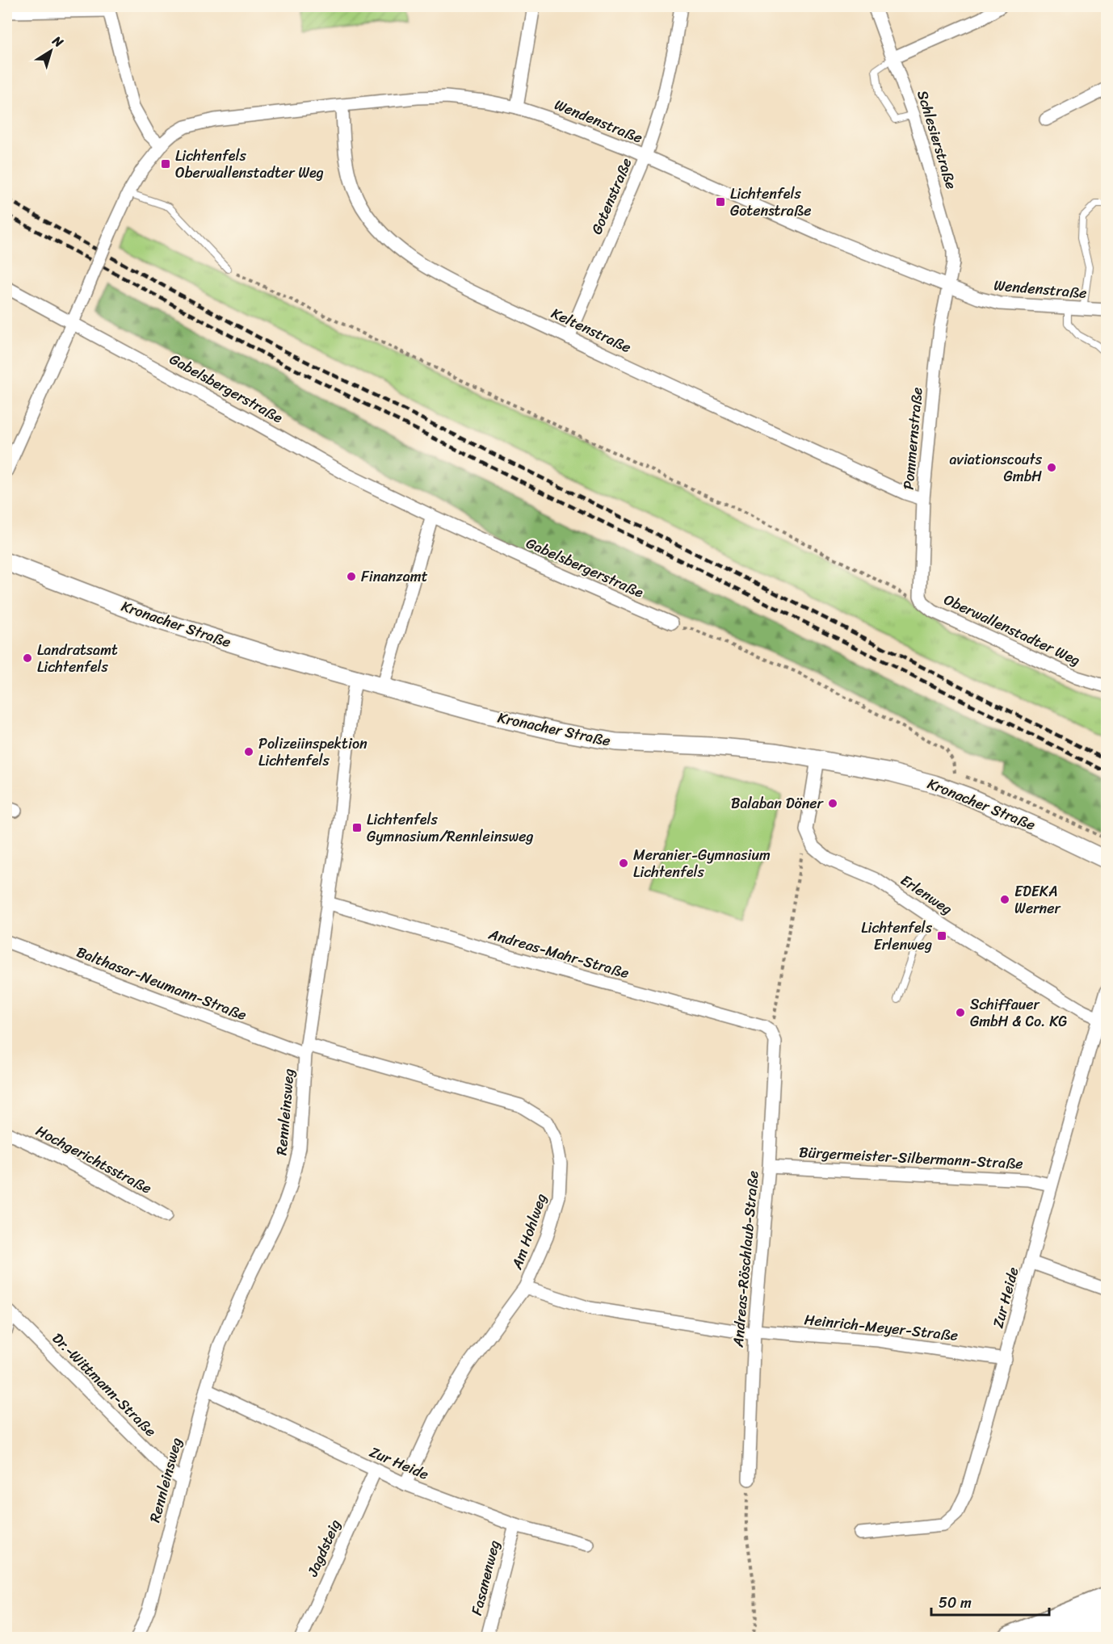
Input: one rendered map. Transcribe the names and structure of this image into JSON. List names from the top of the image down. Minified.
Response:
{"streets":{"street":["Wendenstraße","Schlesierstraße","Gotenstraße","Keltenstraße","Gabelsbergerstraße","Pommernstraße","Kronacher Straße","Oberwallenstadter Weg","Erlenweg","Andreas-Mahr-Straße","Balthasar-Neumann-Straße","Rennleinsweg","Bürgermeister-Silbermann-Straße","Hochgerichtsstraße","Am Hohlweg","Andreas-Röschlaub-Straße","Zur Heide","Heinrich-Meyer-Straße","Dr.-Wittmann-Straße","Jagdsteig","Fasanenweg"]},"crossings":[["Wendenstraße","Schlesierstraße"],["Wendenstraße","Gotenstraße"],["Wendenstraße","Keltenstraße"],["Wendenstraße","Gabelsbergerstraße"],["Wendenstraße","Pommernstraße"],["Schlesierstraße","Pommernstraße"],["Gotenstraße","Keltenstraße"],["Keltenstraße","Pommernstraße"],["Pommernstraße","Oberwallenstadter Weg"],["Kronacher Straße","Rennleinsweg"],["Erlenweg","Zur Heide"],["Andreas-Mahr-Straße","Rennleinsweg"],["Andreas-Mahr-Straße","Andreas-Röschlaub-Straße"],["Balthasar-Neumann-Straße","Rennleinsweg"],["Balthasar-Neumann-Straße","Am Hohlweg"],["Rennleinsweg","Am Hohlweg"],["Rennleinsweg","Zur Heide"],["Rennleinsweg","Dr.-Wittmann-Straße"],["Bürgermeister-Silbermann-Straße","Andreas-Röschlaub-Straße"],["Bürgermeister-Silbermann-Straße","Zur Heide"],["Am Hohlweg","Zur Heide"],["Am Hohlweg","Heinrich-Meyer-Straße"],["Andreas-Röschlaub-Straße","Heinrich-Meyer-Straße"],["Zur Heide","Heinrich-Meyer-Straße"],["Zur Heide","Jagdsteig"],["Zur Heide","Fasanenweg"]],"places":{"transit":["Lichtenfels Oberwallenstadter Weg","Lichtenfels Gotenstraße","Lichtenfels Gymnasium/Rennleinsweg","Lichtenfels Erlenweg"],"other":["aviationscouts GmbH","Finanzamt","Landratsamt Lichtenfels","Polizeiinspektion Lichtenfels","Balaban Döner","Meranier-Gymnasium Lichtenfels","EDEKA Werner","Schiffauer GmbH & Co. KG"]},"scale_bar":"50 m","north":"top right"}
